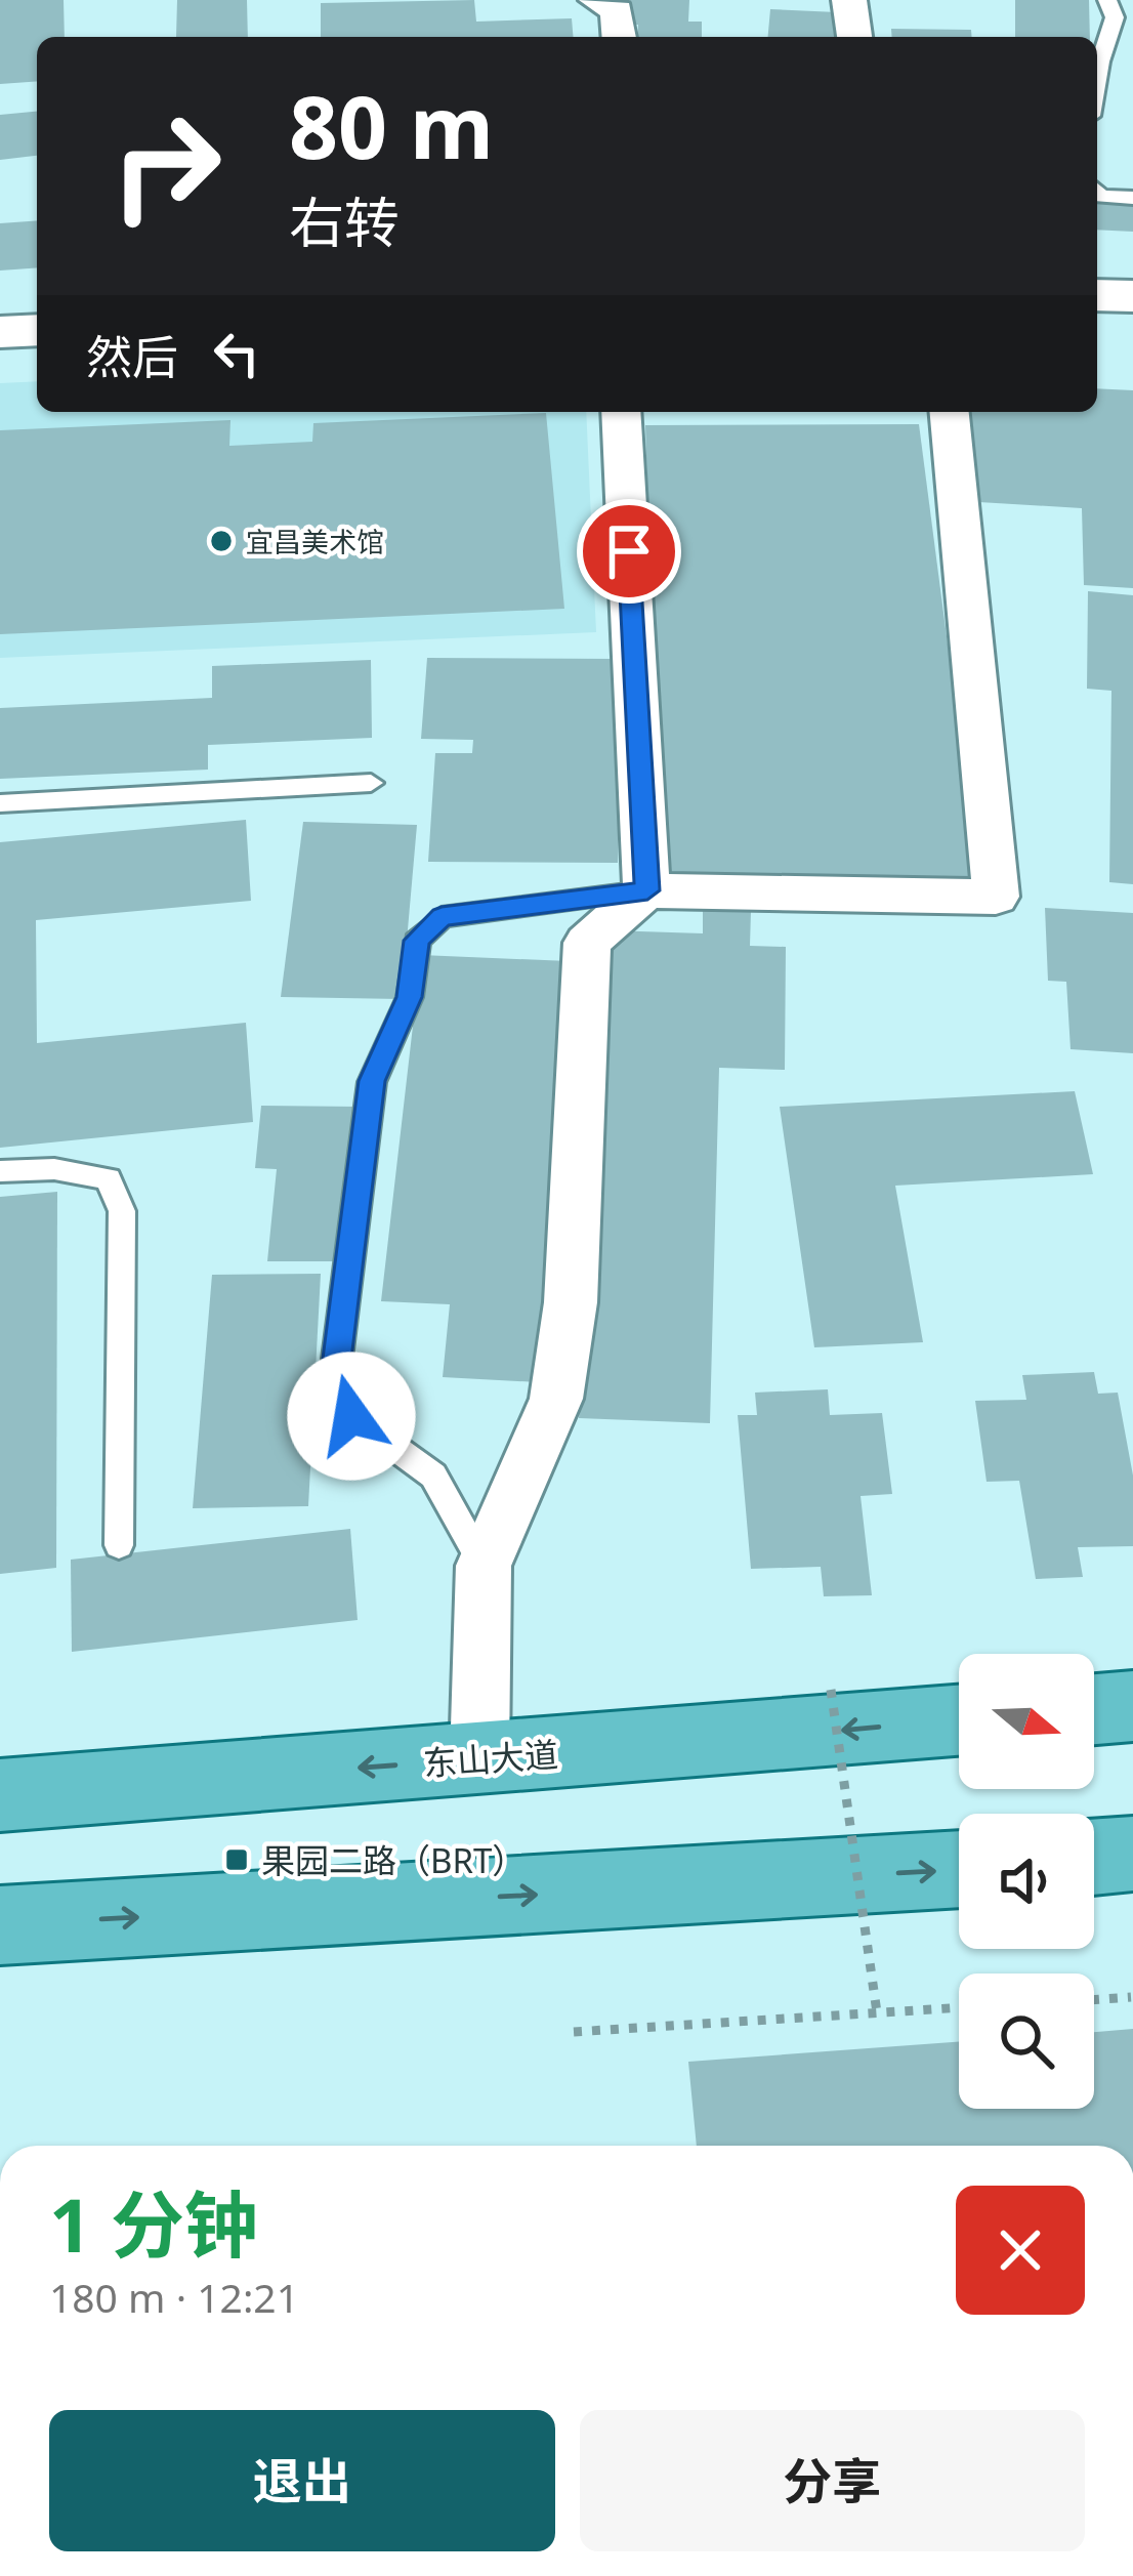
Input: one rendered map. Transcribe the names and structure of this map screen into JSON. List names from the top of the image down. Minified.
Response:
{"streets":{"main road":["东山大道"]},"places":{"other":["宜昌美术馆"],"transit":["果园二路（BRT）"]},"north":"right","page":{"turn":["80 m","右转"],"then":"然后","heading":["1 分钟","180 m · 12:21"],"buttons":["退出","分享"]}}
